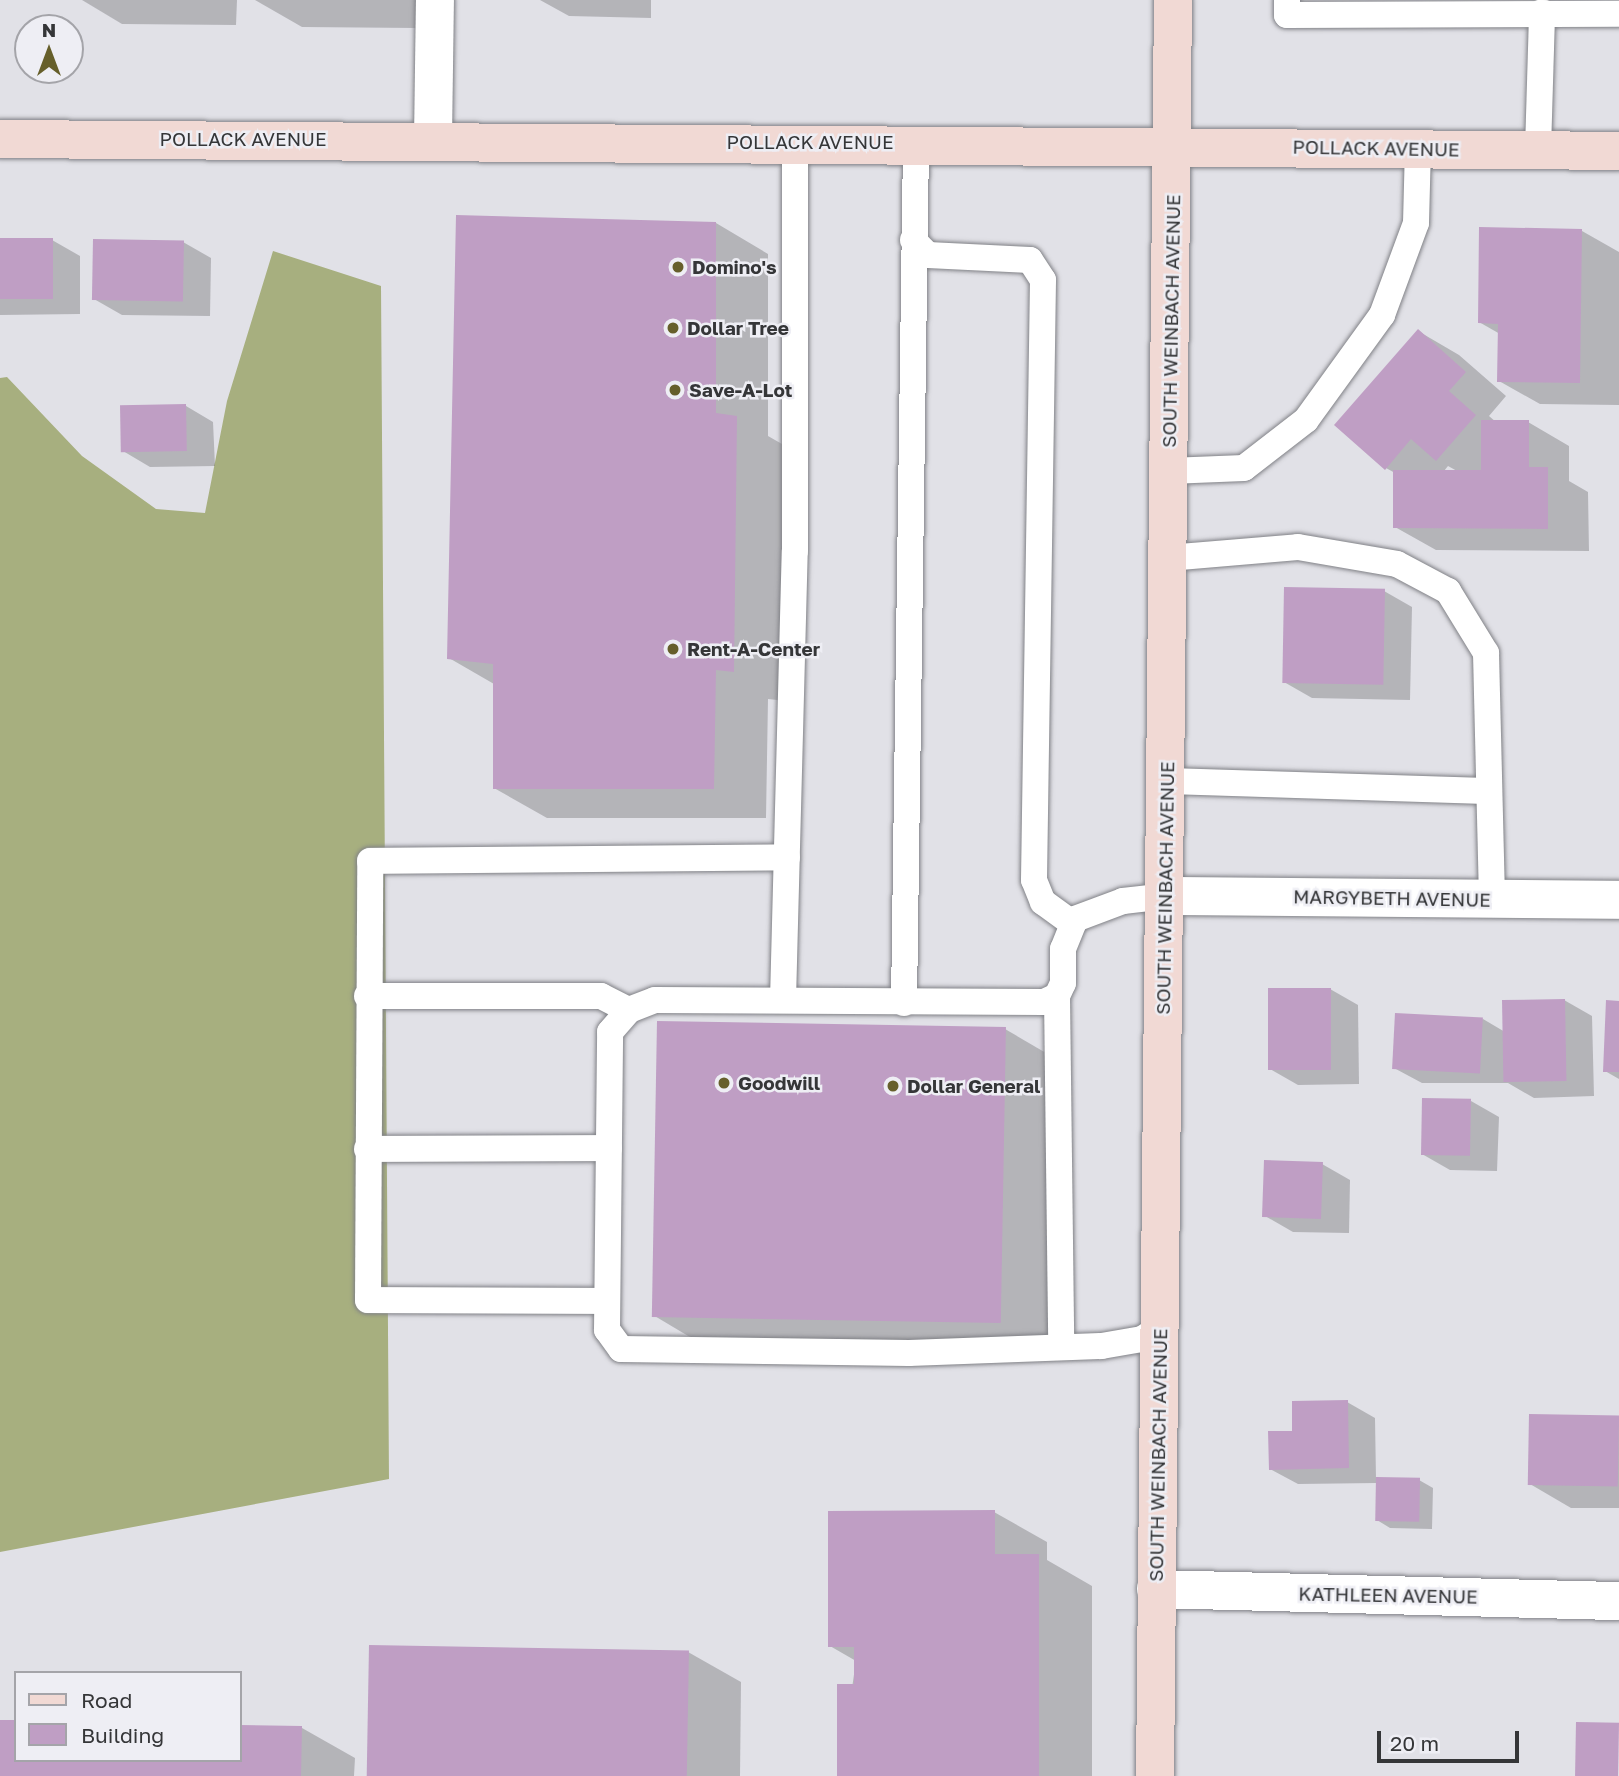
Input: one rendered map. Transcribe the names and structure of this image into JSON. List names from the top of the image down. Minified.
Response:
{"streets":{"street":["POLLACK AVENUE","SOUTH WEINBACH AVENUE","MARGYBETH AVENUE","KATHLEEN AVENUE"]},"crossings":[["POLLACK AVENUE","SOUTH WEINBACH AVENUE"],["SOUTH WEINBACH AVENUE","MARGYBETH AVENUE"],["SOUTH WEINBACH AVENUE","KATHLEEN AVENUE"]],"places":["Domino's","Dollar Tree","Save-A-Lot","Rent-A-Center","Goodwill","Dollar General"],"legend":["Road","Building"],"scale_bar":"20 m","north":"top"}
